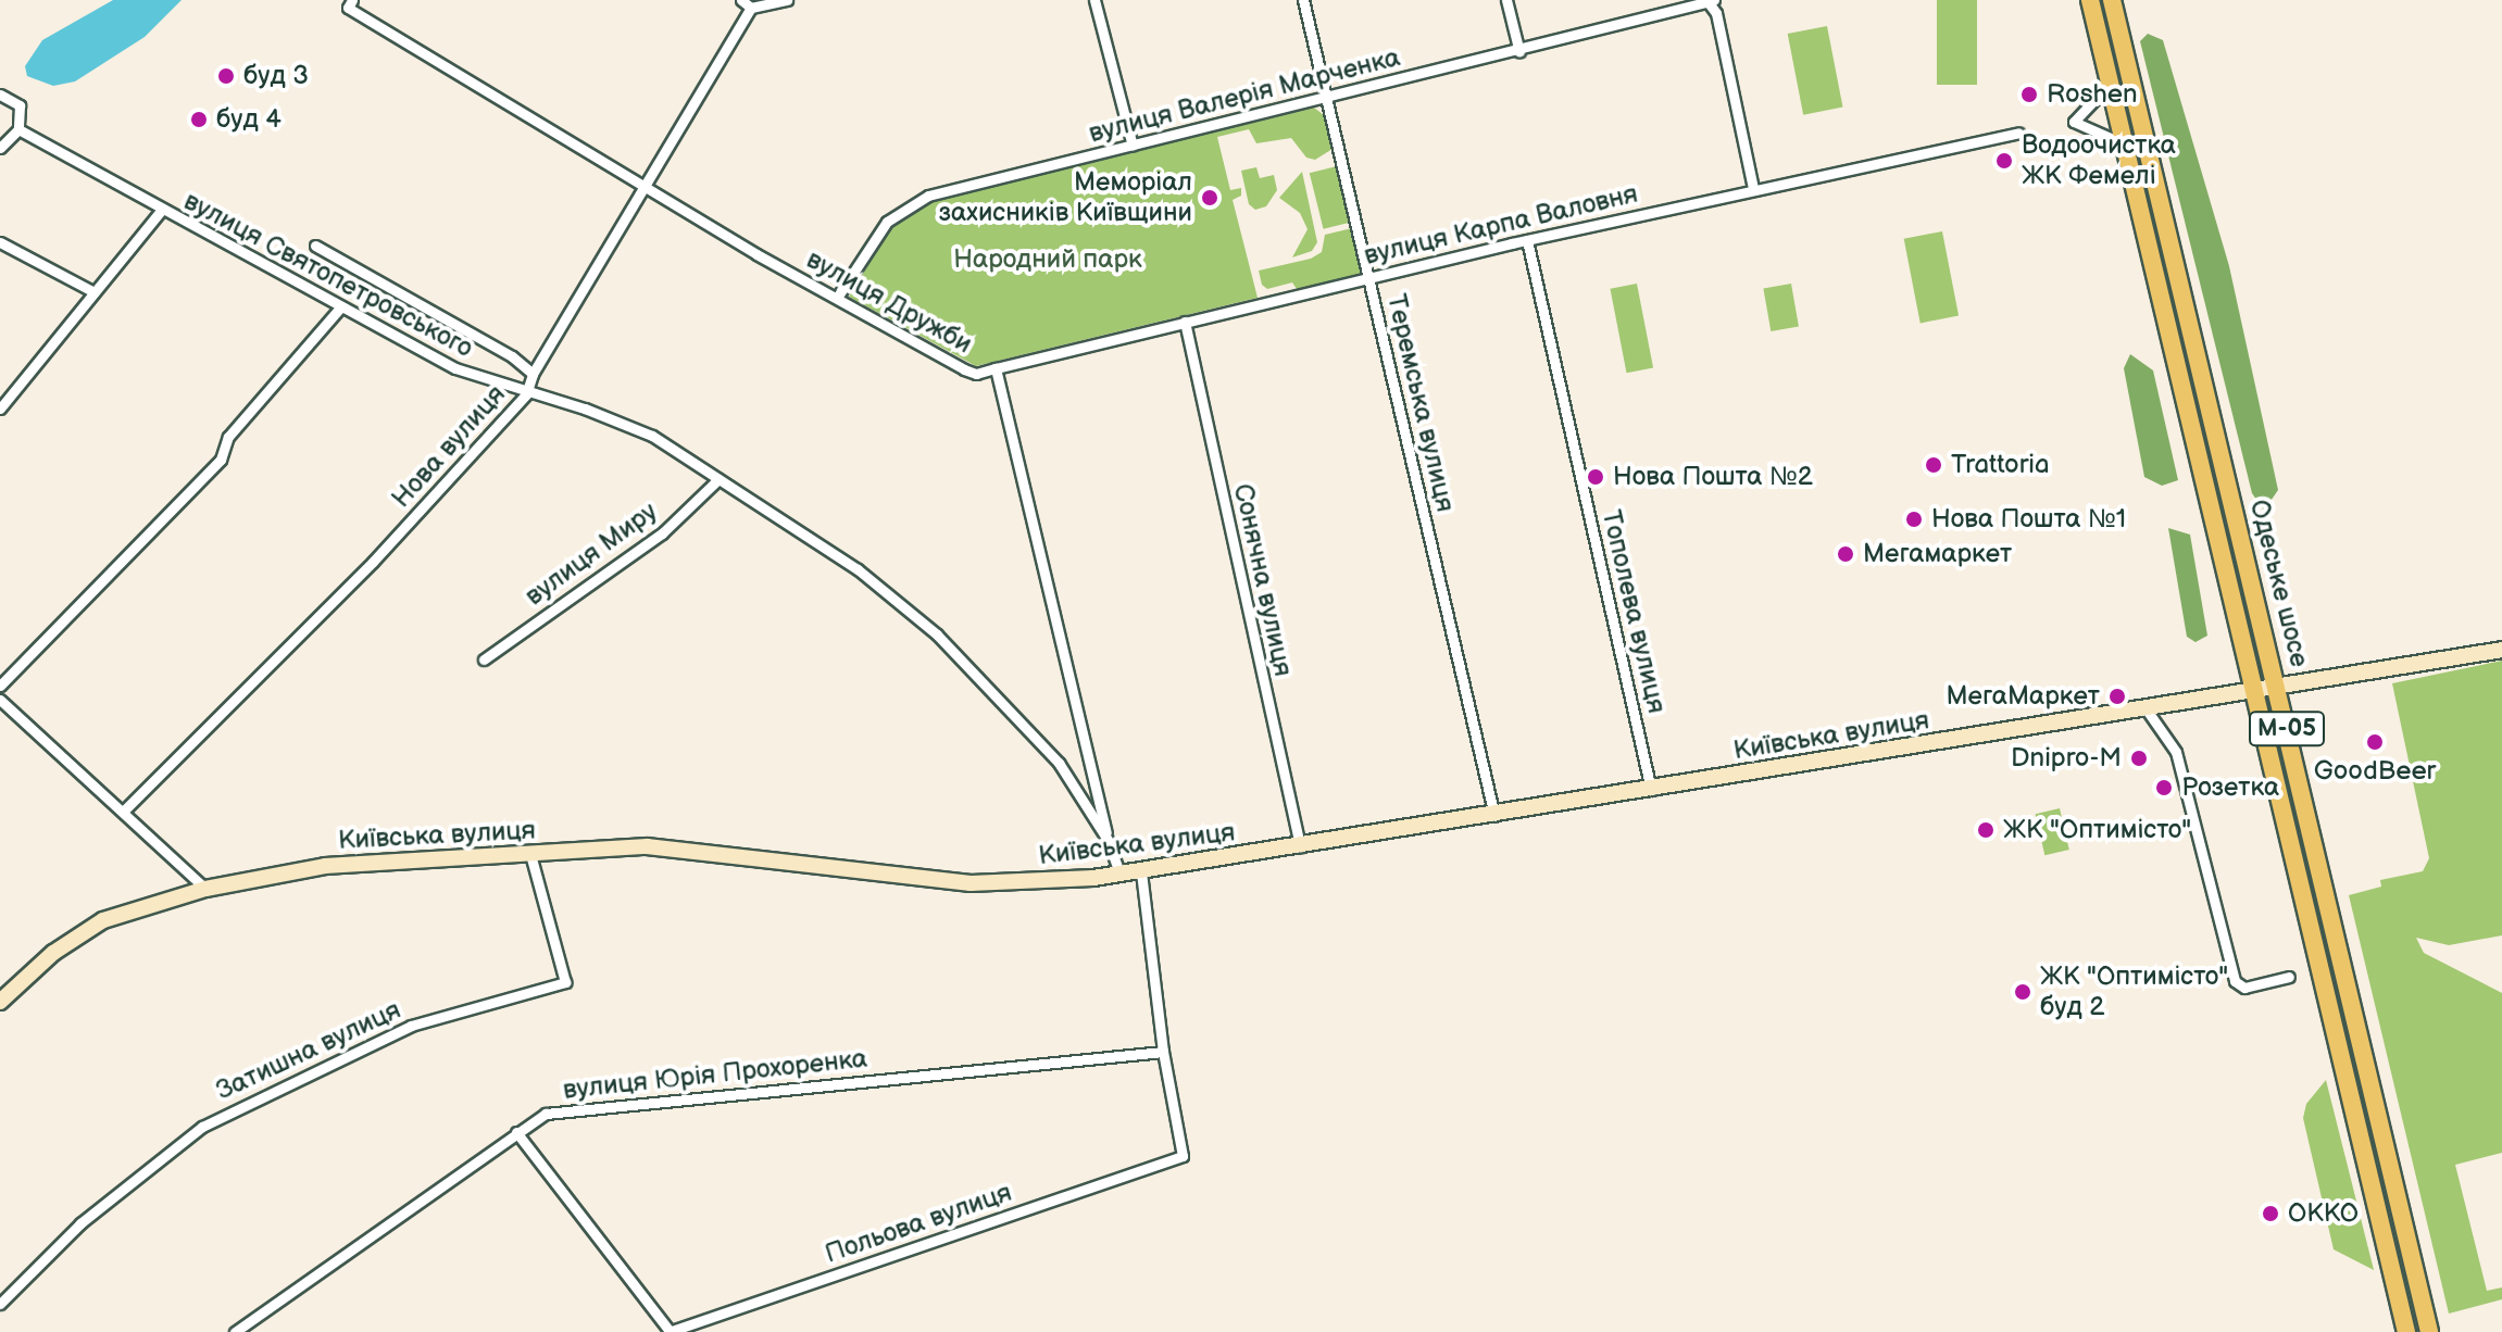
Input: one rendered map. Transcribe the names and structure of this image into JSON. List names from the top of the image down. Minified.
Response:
{"streets":{"highway":["Одеське шосе","М-05"],"street":["вулиця Валерія Марченка","вулиця Карпа Валовня","вулиця Святопетровського","вулиця Дружби","Теремська вулиця","Нова вулиця","вулиця Миру","Сонячна вулиця","Тополева вулиця","Київська вулиця","Затишна вулиця","вулиця Юрія Прохоренка","Польова вулиця"]},"crossings":[["вулиця Валерія Марченка","вулиця Дружби"],["вулиця Валерія Марченка","Теремська вулиця"],["вулиця Карпа Валовня","вулиця Дружби"],["вулиця Карпа Валовня","Теремська вулиця"],["вулиця Карпа Валовня","Сонячна вулиця"],["вулиця Карпа Валовня","Тополева вулиця"],["вулиця Святопетровського","вулиця Дружби"],["вулиця Святопетровського","Нова вулиця"],["вулиця Святопетровського","вулиця Миру"],["вулиця Дружби","Нова вулиця"],["Теремська вулиця","Київська вулиця"],["Сонячна вулиця","Київська вулиця"],["Одеське шосе","Київська вулиця"],["Тополева вулиця","Київська вулиця"],["Київська вулиця","Затишна вулиця"],["вулиця Юрія Прохоренка","Польова вулиця"]],"parks":["Народний парк"],"places":["буд 3","Roshen","буд 4","Водоочистка ЖК Фемелі","Меморіал захисників Київщини","Trattoria","Нова Пошта №2","Нова Пошта №1","Мегамаркет","МегаМаркет","GoodBeer","Dnipro-M","Розетка","ЖК \"Оптимісто\"","ЖК \"Оптимісто\" буд 2","ОККО"]}
